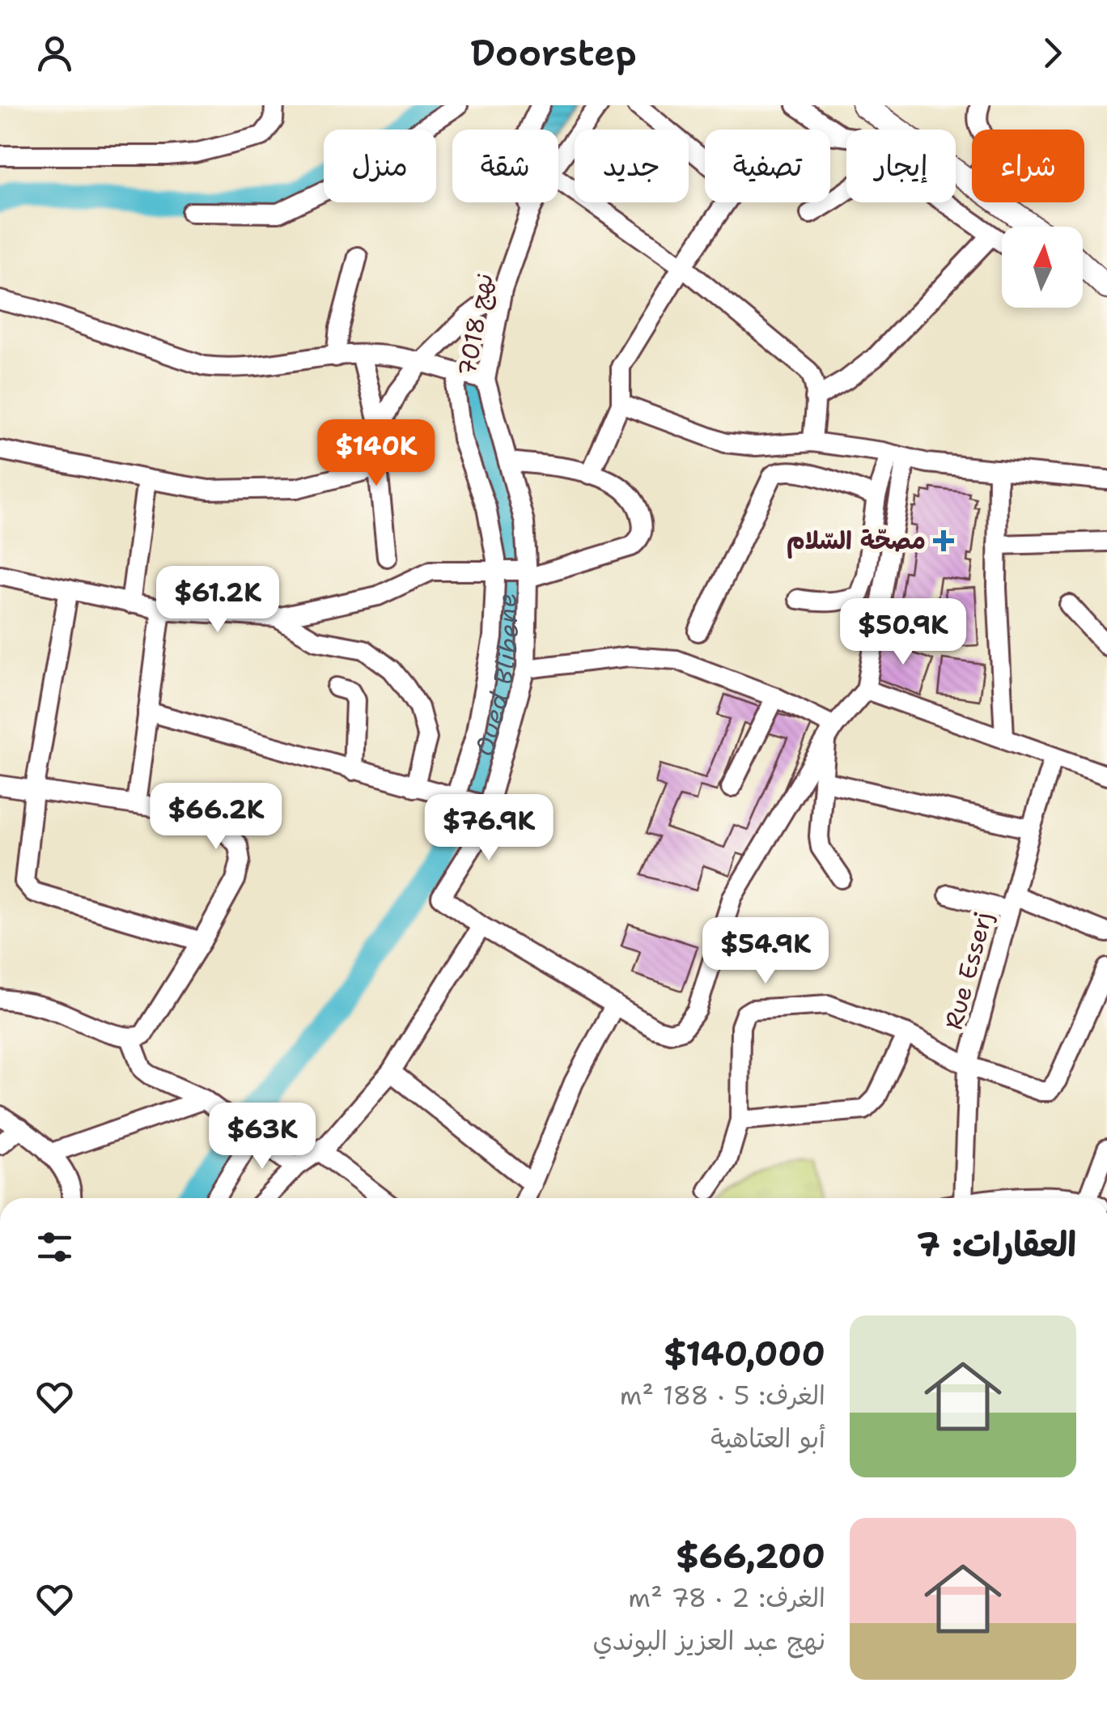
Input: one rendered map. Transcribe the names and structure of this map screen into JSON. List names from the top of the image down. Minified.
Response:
{"streets":{"street":["نهج 7018","Rue Esserj"]},"water":["Oued Blibene"],"places":{"health":["مصحّة السّلام"]},"north":"top","page":{"header":"Doorstep","chip":["شراء","إيجار","تصفية","جديد","شقة","منزل"],"price":["$140K","$61.2K","$50.9K","$66.2K","$76.9K","$54.9K","$63K"],"heading":"العقارات: 7","list":[{"name":"$140,000","note":"الغرف: 5 · 188 m² · أبو العتاهية"},{"name":"$66,200","note":"الغرف: 2 · 78 m² · نهج عبد العزيز البوندي"}]}}
